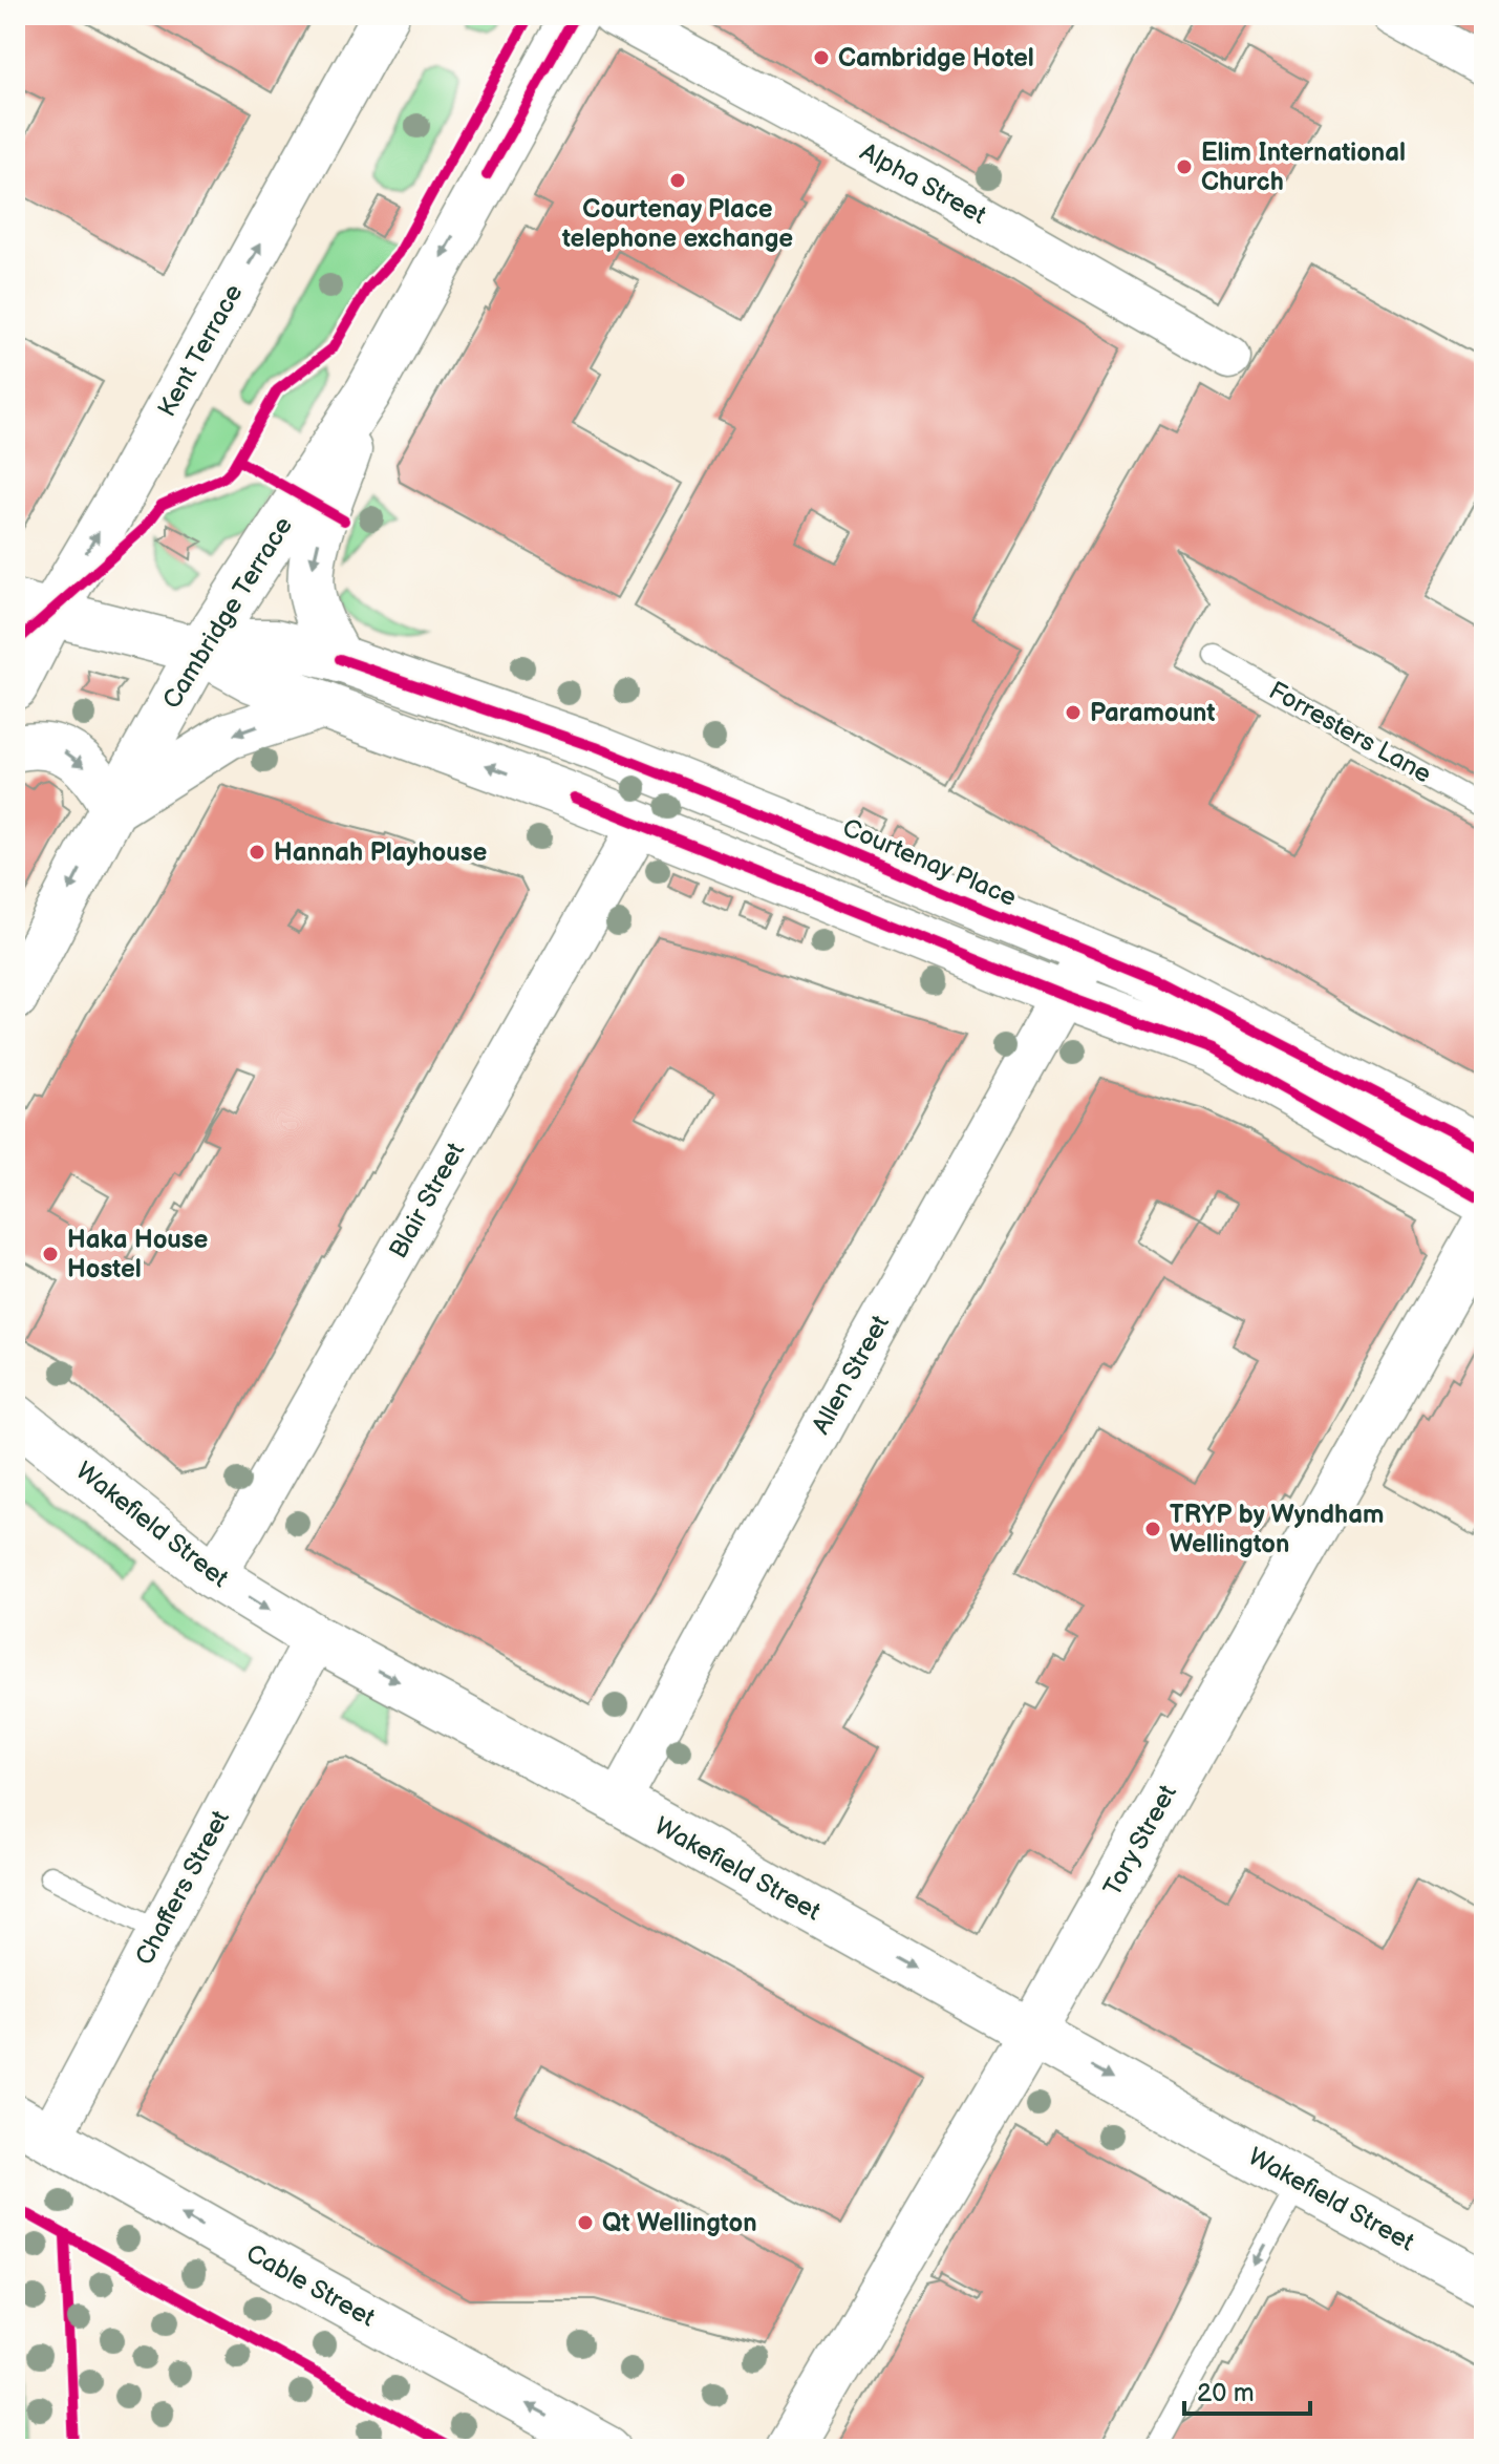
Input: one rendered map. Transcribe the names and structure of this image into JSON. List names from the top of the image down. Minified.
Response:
{"streets":{"main road":["Kent Terrace","Cambridge Terrace","Courtenay Place","Wakefield Street","Tory Street","Cable Street"],"street":["Alpha Street","Blair Street","Allen Street","Chaffers Street"],"lane":["Forresters Lane"]},"crossings":[["Kent Terrace","Courtenay Place"],["Cambridge Terrace","Courtenay Place"],["Courtenay Place","Blair Street"],["Courtenay Place","Allen Street"],["Blair Street","Wakefield Street"],["Allen Street","Wakefield Street"],["Wakefield Street","Tory Street"],["Wakefield Street","Chaffers Street"],["Chaffers Street","Cable Street"]],"one_way":["Kent Terrace","Cambridge Terrace","Wakefield Street","Cable Street"],"places":["Cambridge Hotel","Elim International Church","Courtenay Place telephone exchange","Paramount","Hannah Playhouse","Haka House Hostel","TRYP by Wyndham Wellington","Qt Wellington"],"scale_bar":"20 m"}
